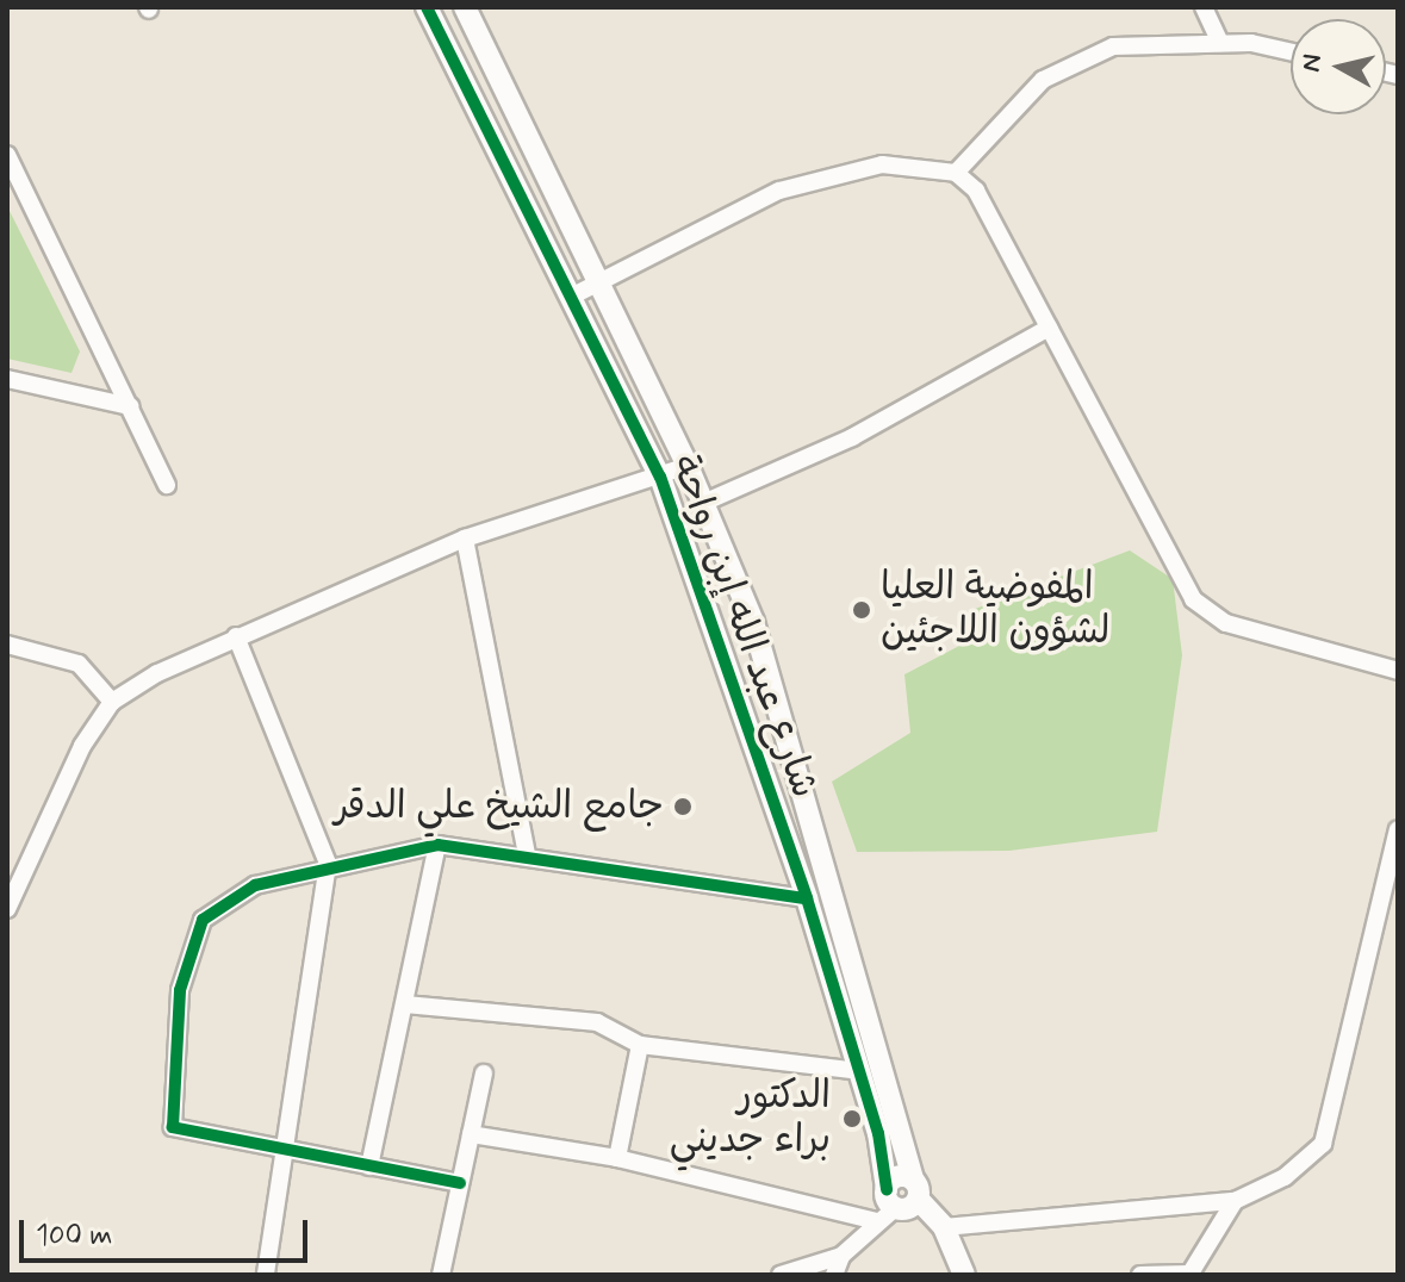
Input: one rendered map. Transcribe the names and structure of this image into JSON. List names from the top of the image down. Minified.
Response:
{"streets":{"street":["شارع عبد الله إبن رواحة"]},"places":["المفوضية العليا لشؤون اللاجئين","جامع الشيخ علي الدقر","الدكتور براء جديني"],"scale_bar":"100 m","north":"left"}
